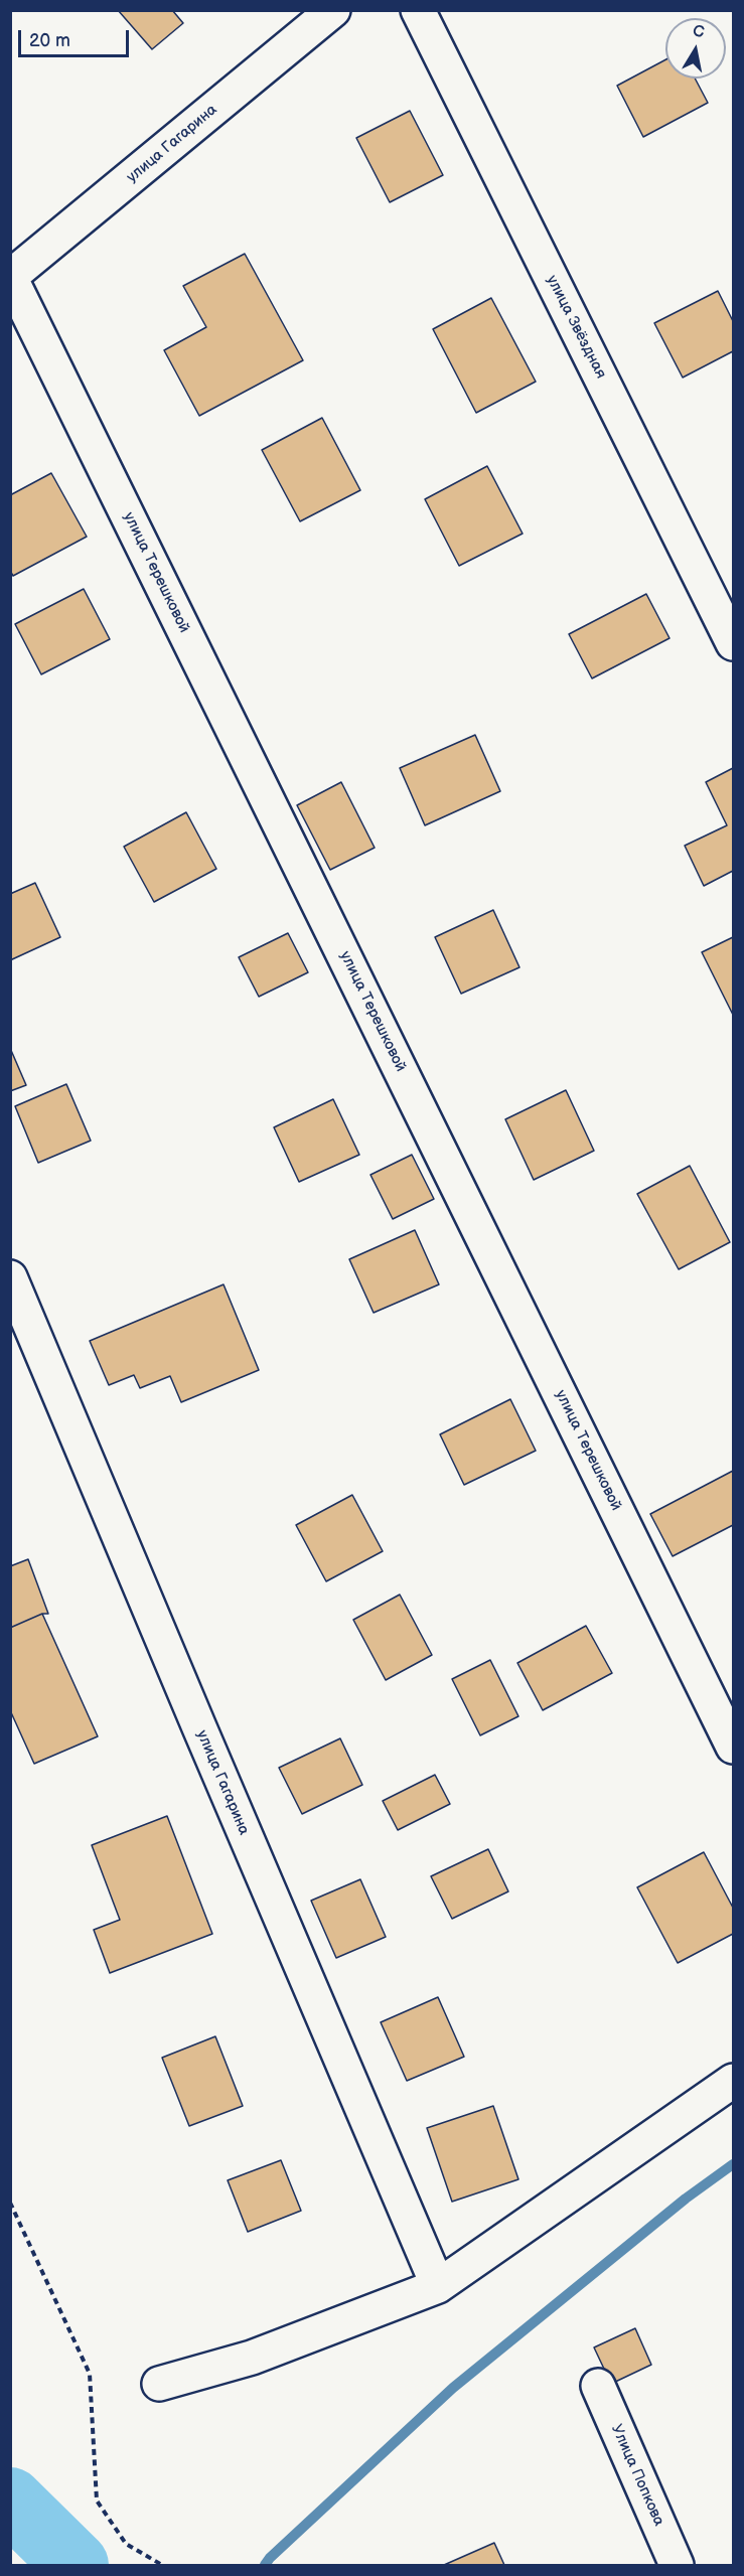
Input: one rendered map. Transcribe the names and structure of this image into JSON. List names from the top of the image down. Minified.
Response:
{"streets":{"street":["улица Гагарина","улица Звёздная","улица Терешковой","Улица Попкова"]},"crossings":[["улица Гагарина","улица Терешковой"]],"scale_bar":"20 m","north":"top"}
